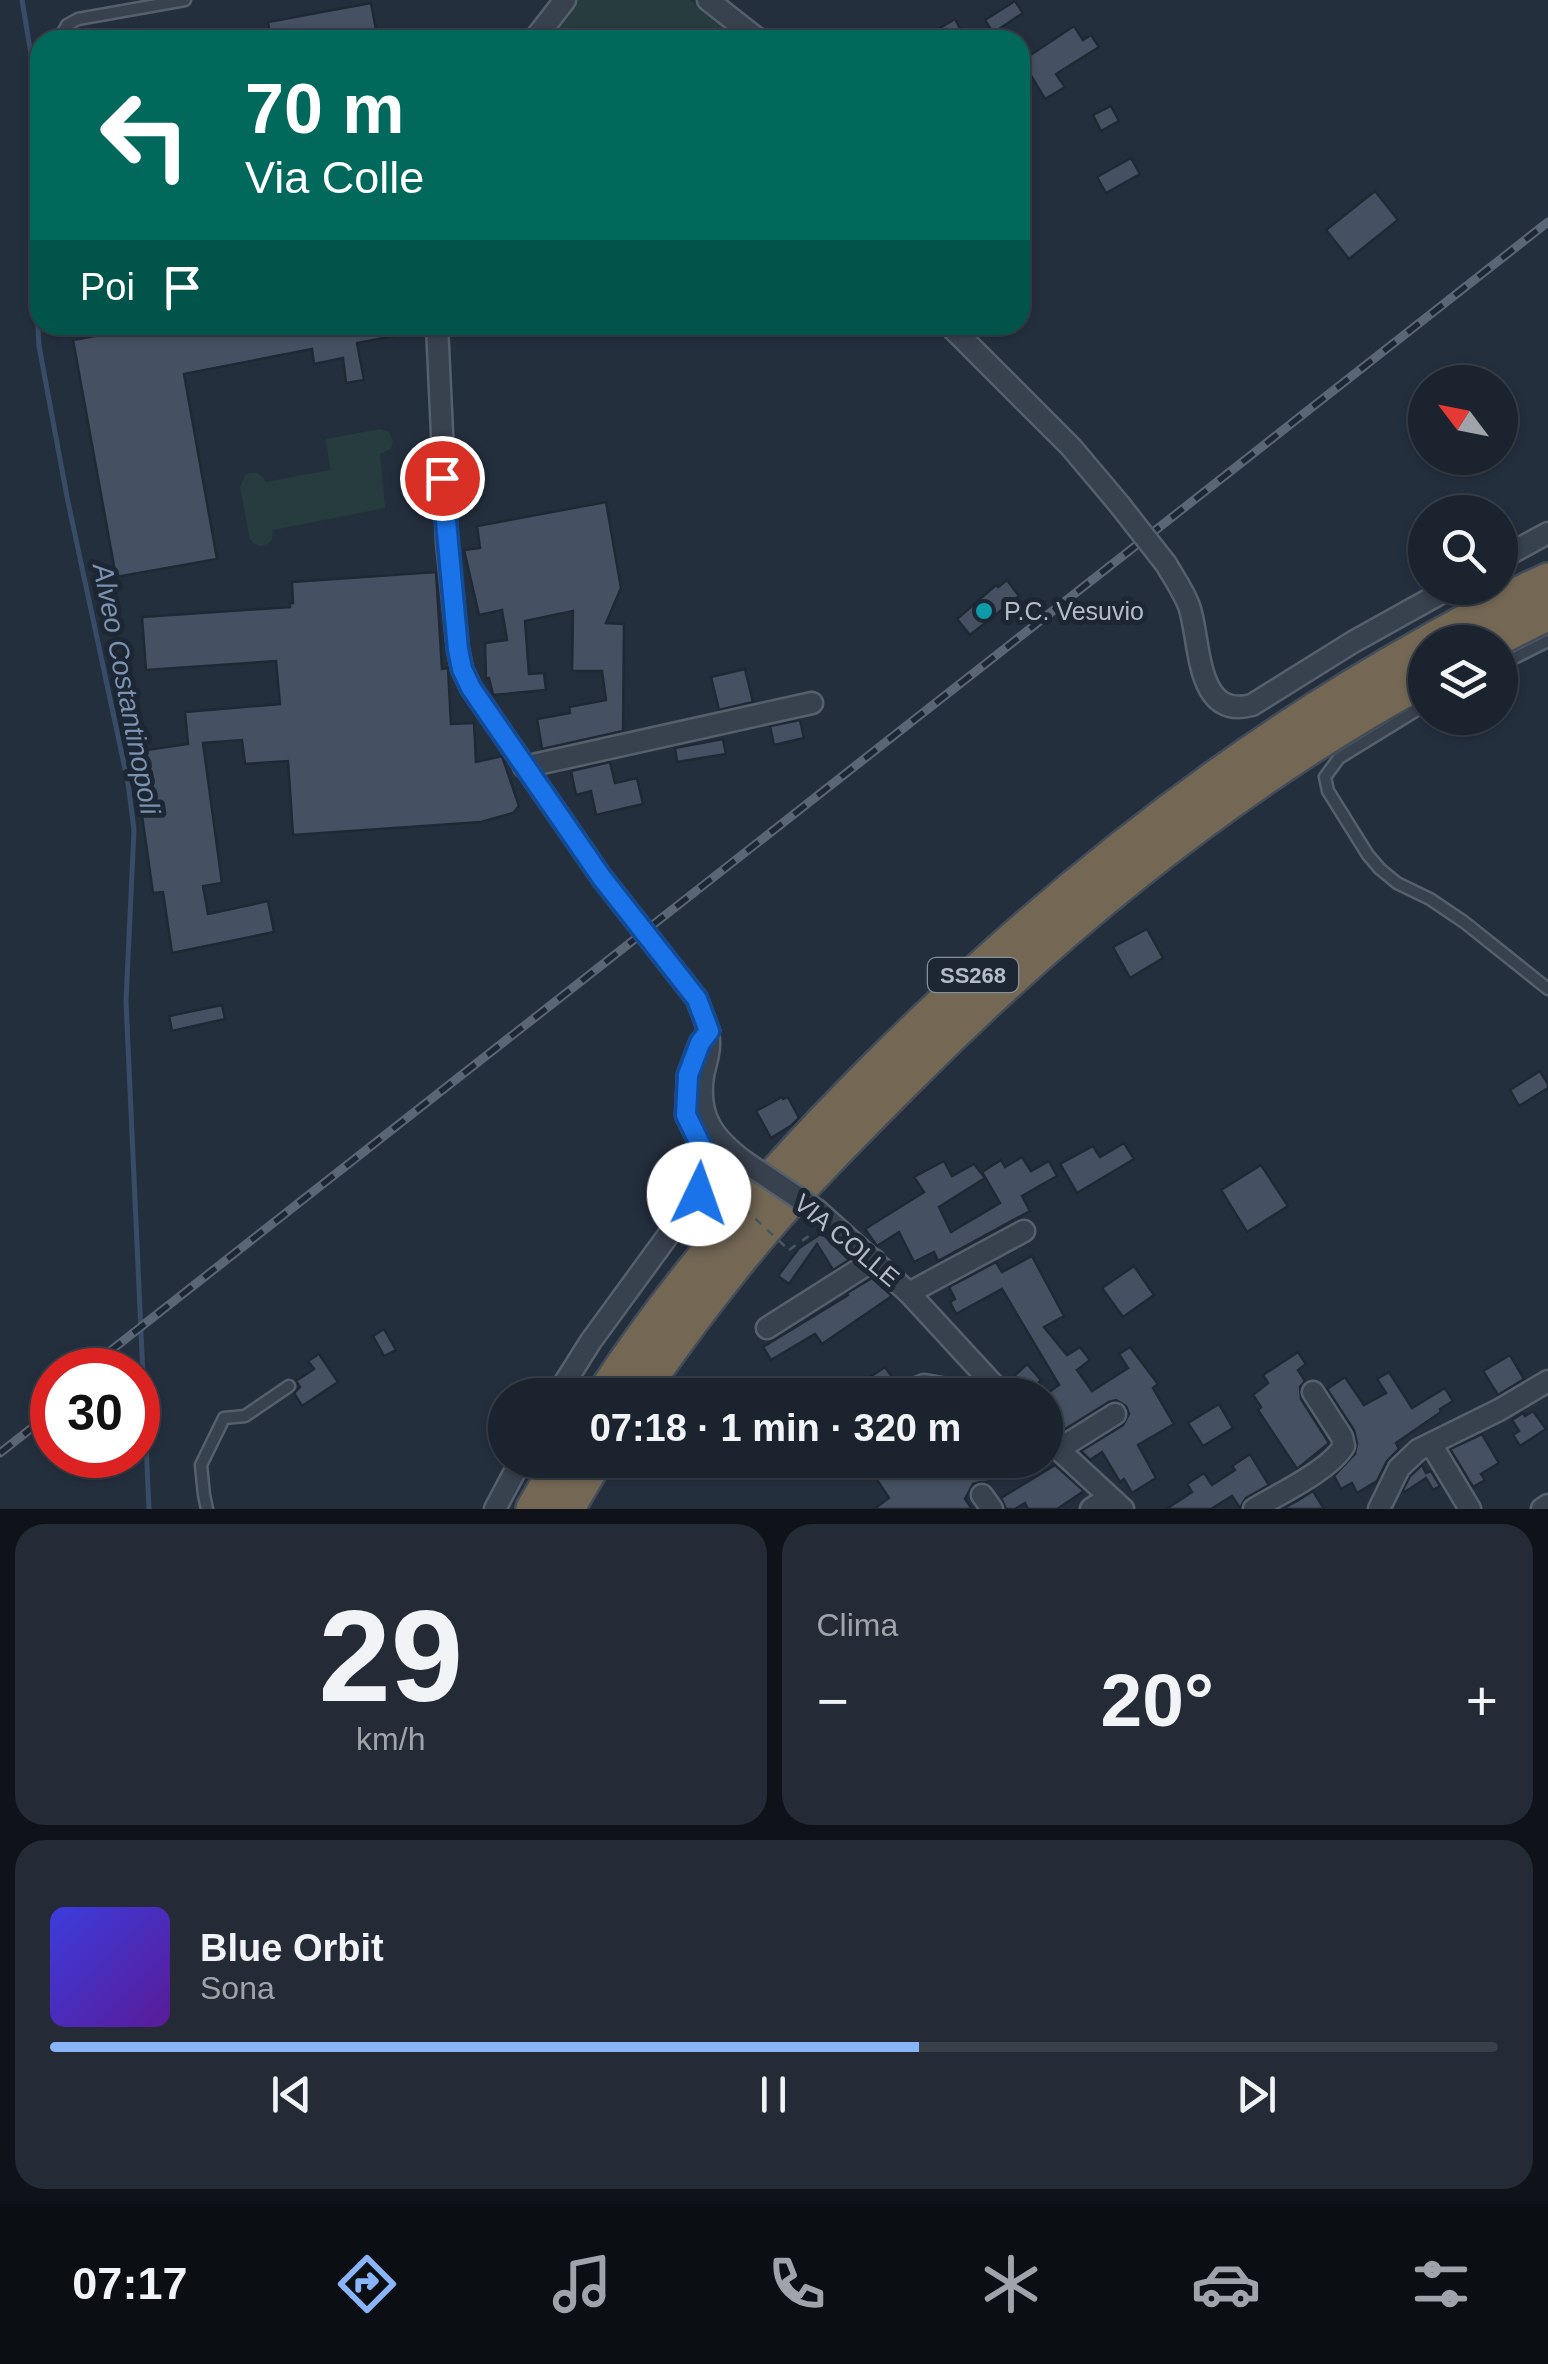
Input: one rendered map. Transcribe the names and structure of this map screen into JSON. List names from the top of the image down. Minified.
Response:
{"streets":{"highway":["SS268"],"street":["VIA COLLE"]},"water":["Alveo Costantinopoli"],"places":["P.C. Vesuvio"],"north":"top left","page":{"turn":["70 m","Via Colle"],"then":"Poi","limit":"30","trip":"07:18 · 1 min · 320 m","tile":[["29","km/h"],"Clima"],"heat":["−","20°","+"],"song":["Blue Orbit","Sona"],"tabs":"07:17"}}
